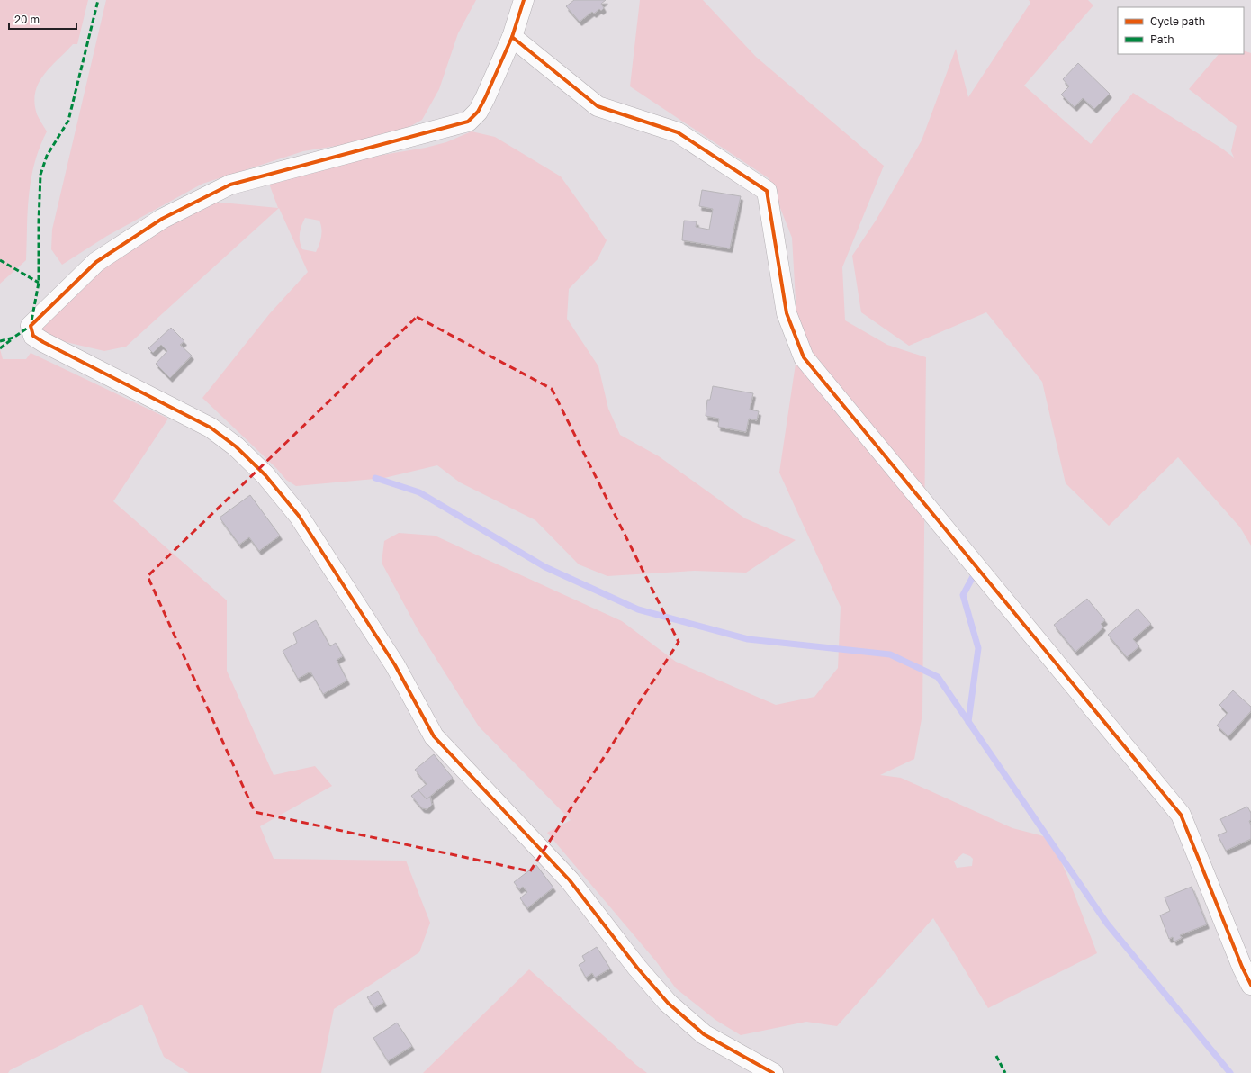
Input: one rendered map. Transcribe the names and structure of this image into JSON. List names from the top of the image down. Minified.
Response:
{"legend":["Cycle path","Path"],"scale_bar":"20 m"}
